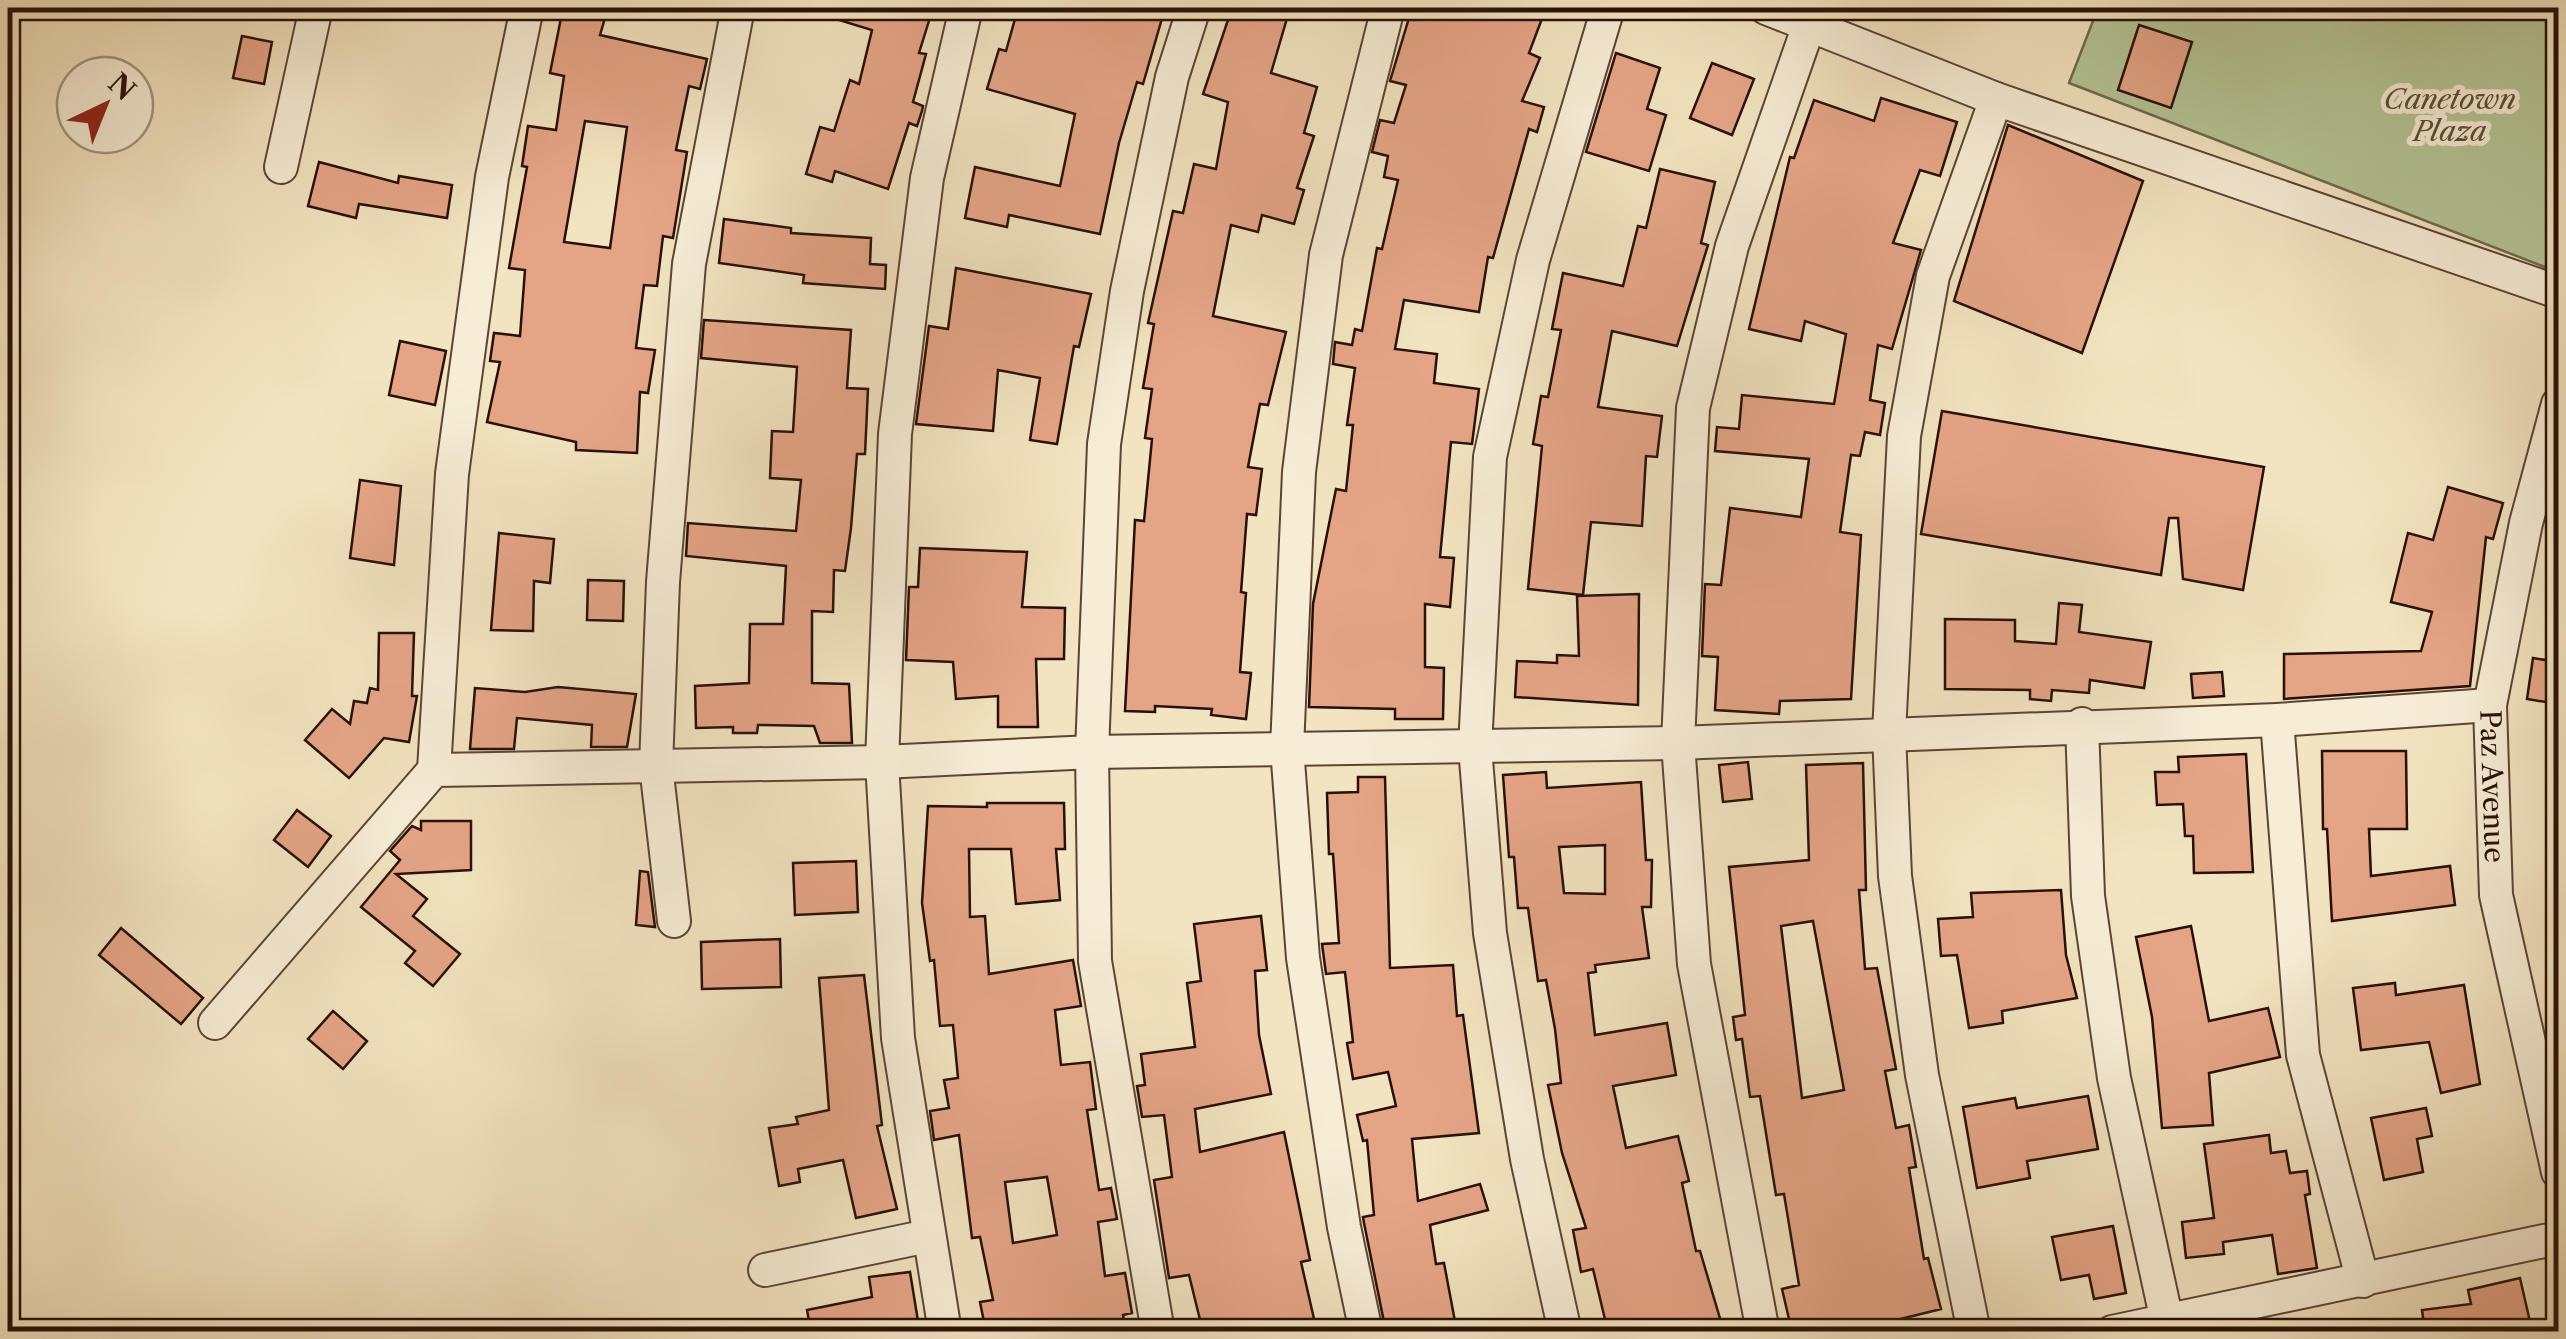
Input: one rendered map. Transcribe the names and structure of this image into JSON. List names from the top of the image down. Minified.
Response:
{"streets":{"street":["Paz Avenue"]},"parks":["Canetown Plaza"],"north":"top right"}
